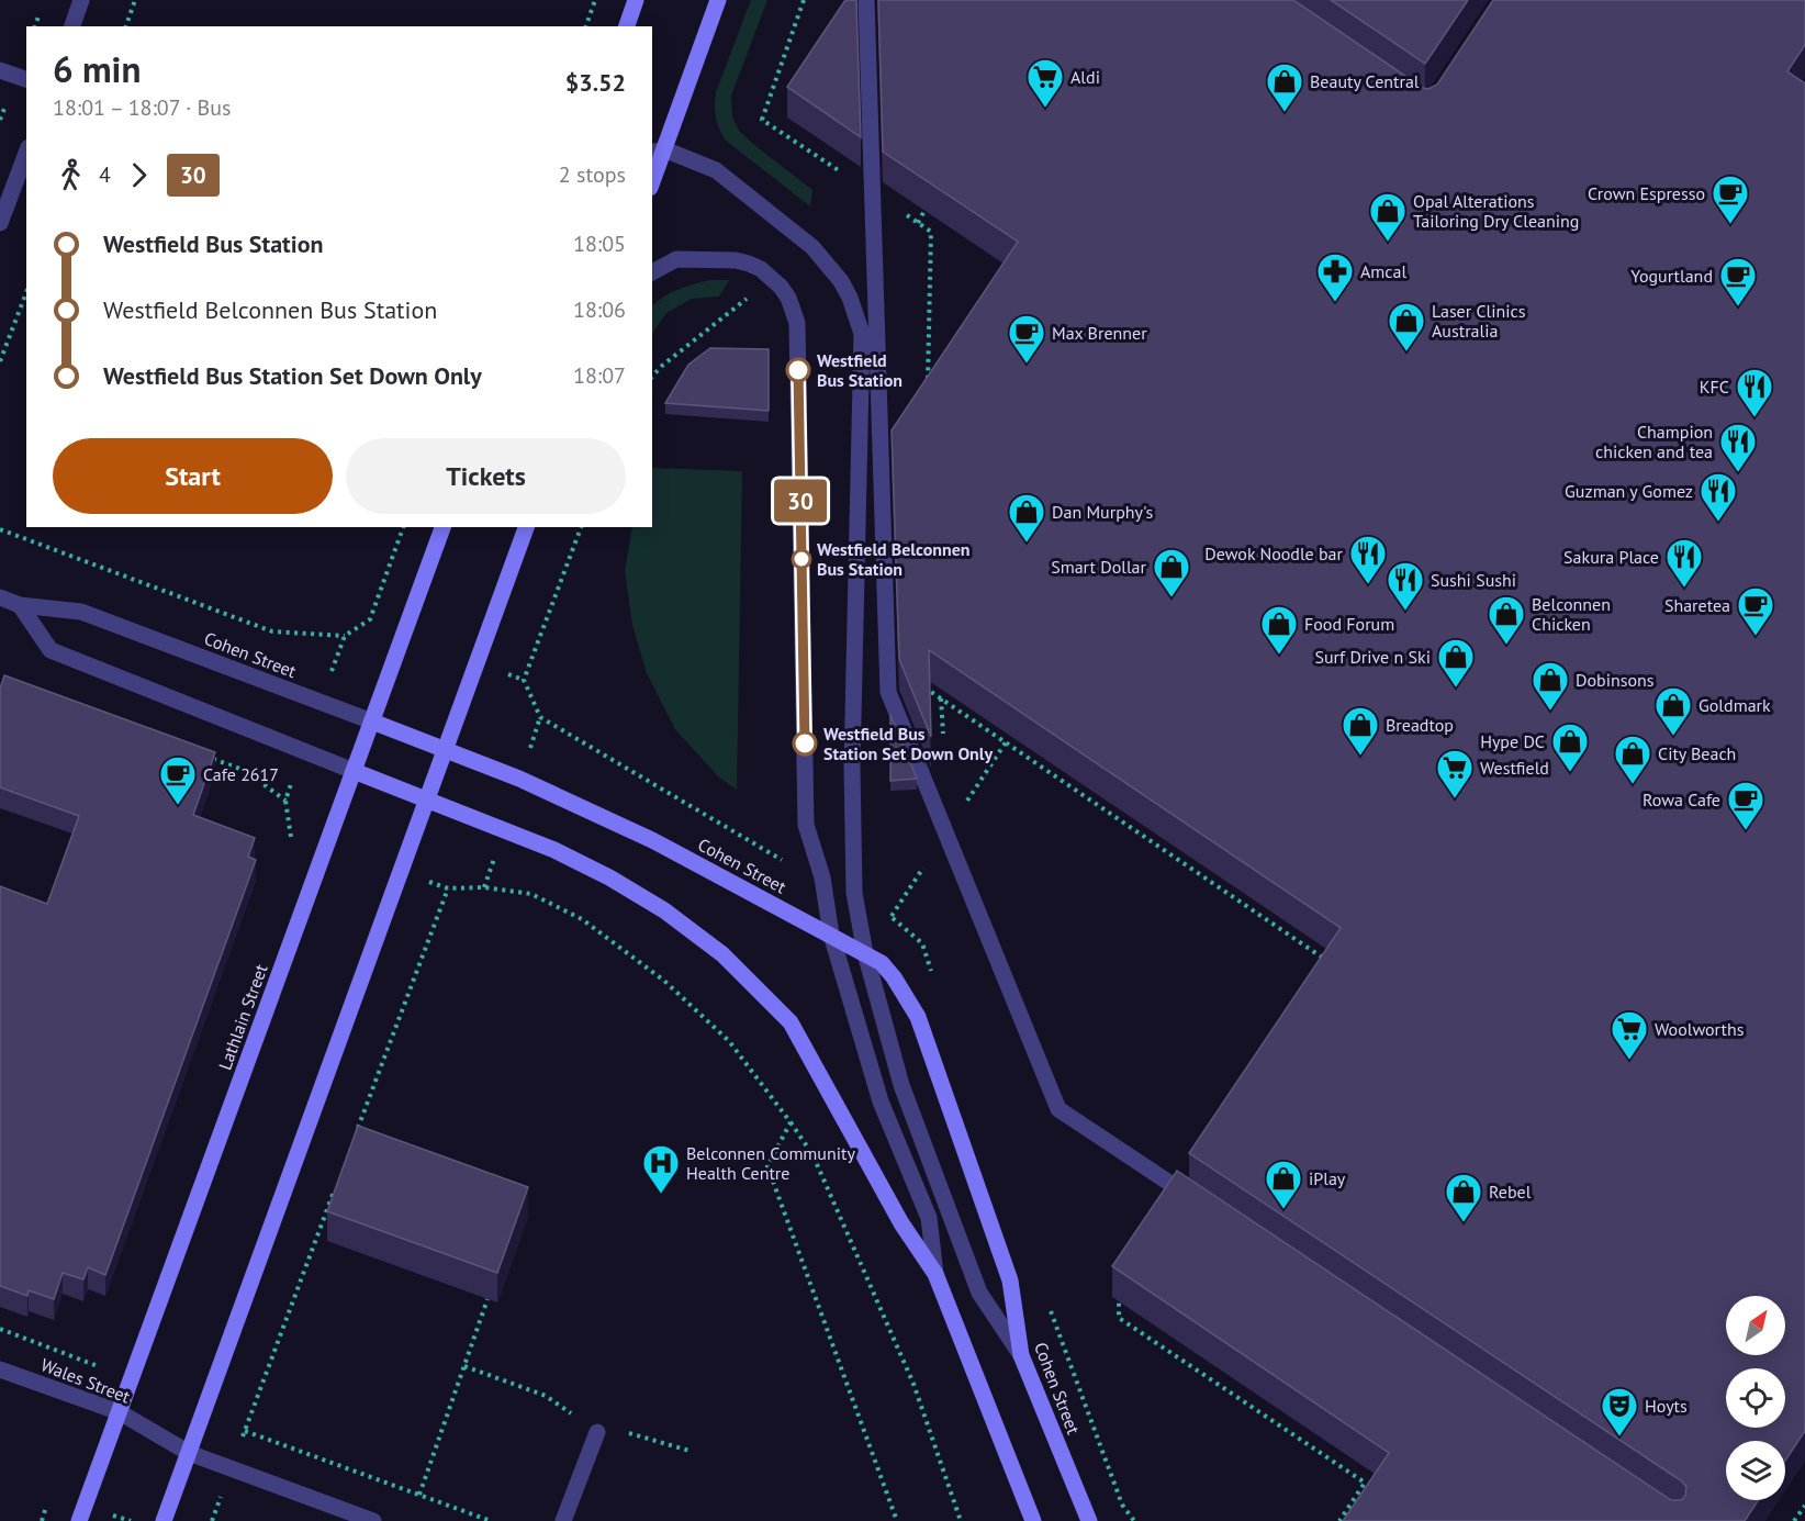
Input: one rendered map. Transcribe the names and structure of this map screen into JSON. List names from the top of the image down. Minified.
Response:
{"streets":{"street":["Cohen Street","Lathlain Street","Wales Street"]},"crossings":[["Cohen Street","Lathlain Street"],["Lathlain Street","Wales Street"]],"places":{"supermarket":["Aldi","Westfield","Woolworths"],"shop":["Beauty Central","Opal Alterations Tailoring Dry Cleaning","Laser Clinics Australia","Dan Murphy's","Smart Dollar","Belconnen Chicken","Food Forum","Surf Drive n Ski","Dobinsons","Goldmark","Breadtop","Hype DC","City Beach","iPlay","Rebel"],"cafe":["Crown Espresso","Yogurtland","Max Brenner","Sharetea","Cafe 2617","Rowa Cafe"],"pharmacy":["Amcal"],"other":["Westfield Bus Station","Westfield Belconnen Bus Station","Westfield Bus Station Set Down Only"],"restaurant":["KFC","Champion chicken and tea","Guzman y Gomez","Dewok Noodle bar","Sakura Place","Sushi Sushi"],"hospital":["Belconnen Community Health Centre"],"theatre":["Hoyts"]},"lines":["bus line 30"],"north":"top right","page":{"on_map":"30","heading":["6 min","18:01 – 18:07 · Bus","$3.52"],"legs":["4","30","2 stops"],"list":[{"name":"Westfield Bus Station","value":"18:05"},{"name":"Westfield Belconnen Bus Station","value":"18:06"},{"name":"Westfield Bus Station Set Down Only","value":"18:07"}],"buttons":["Start","Tickets"]}}
